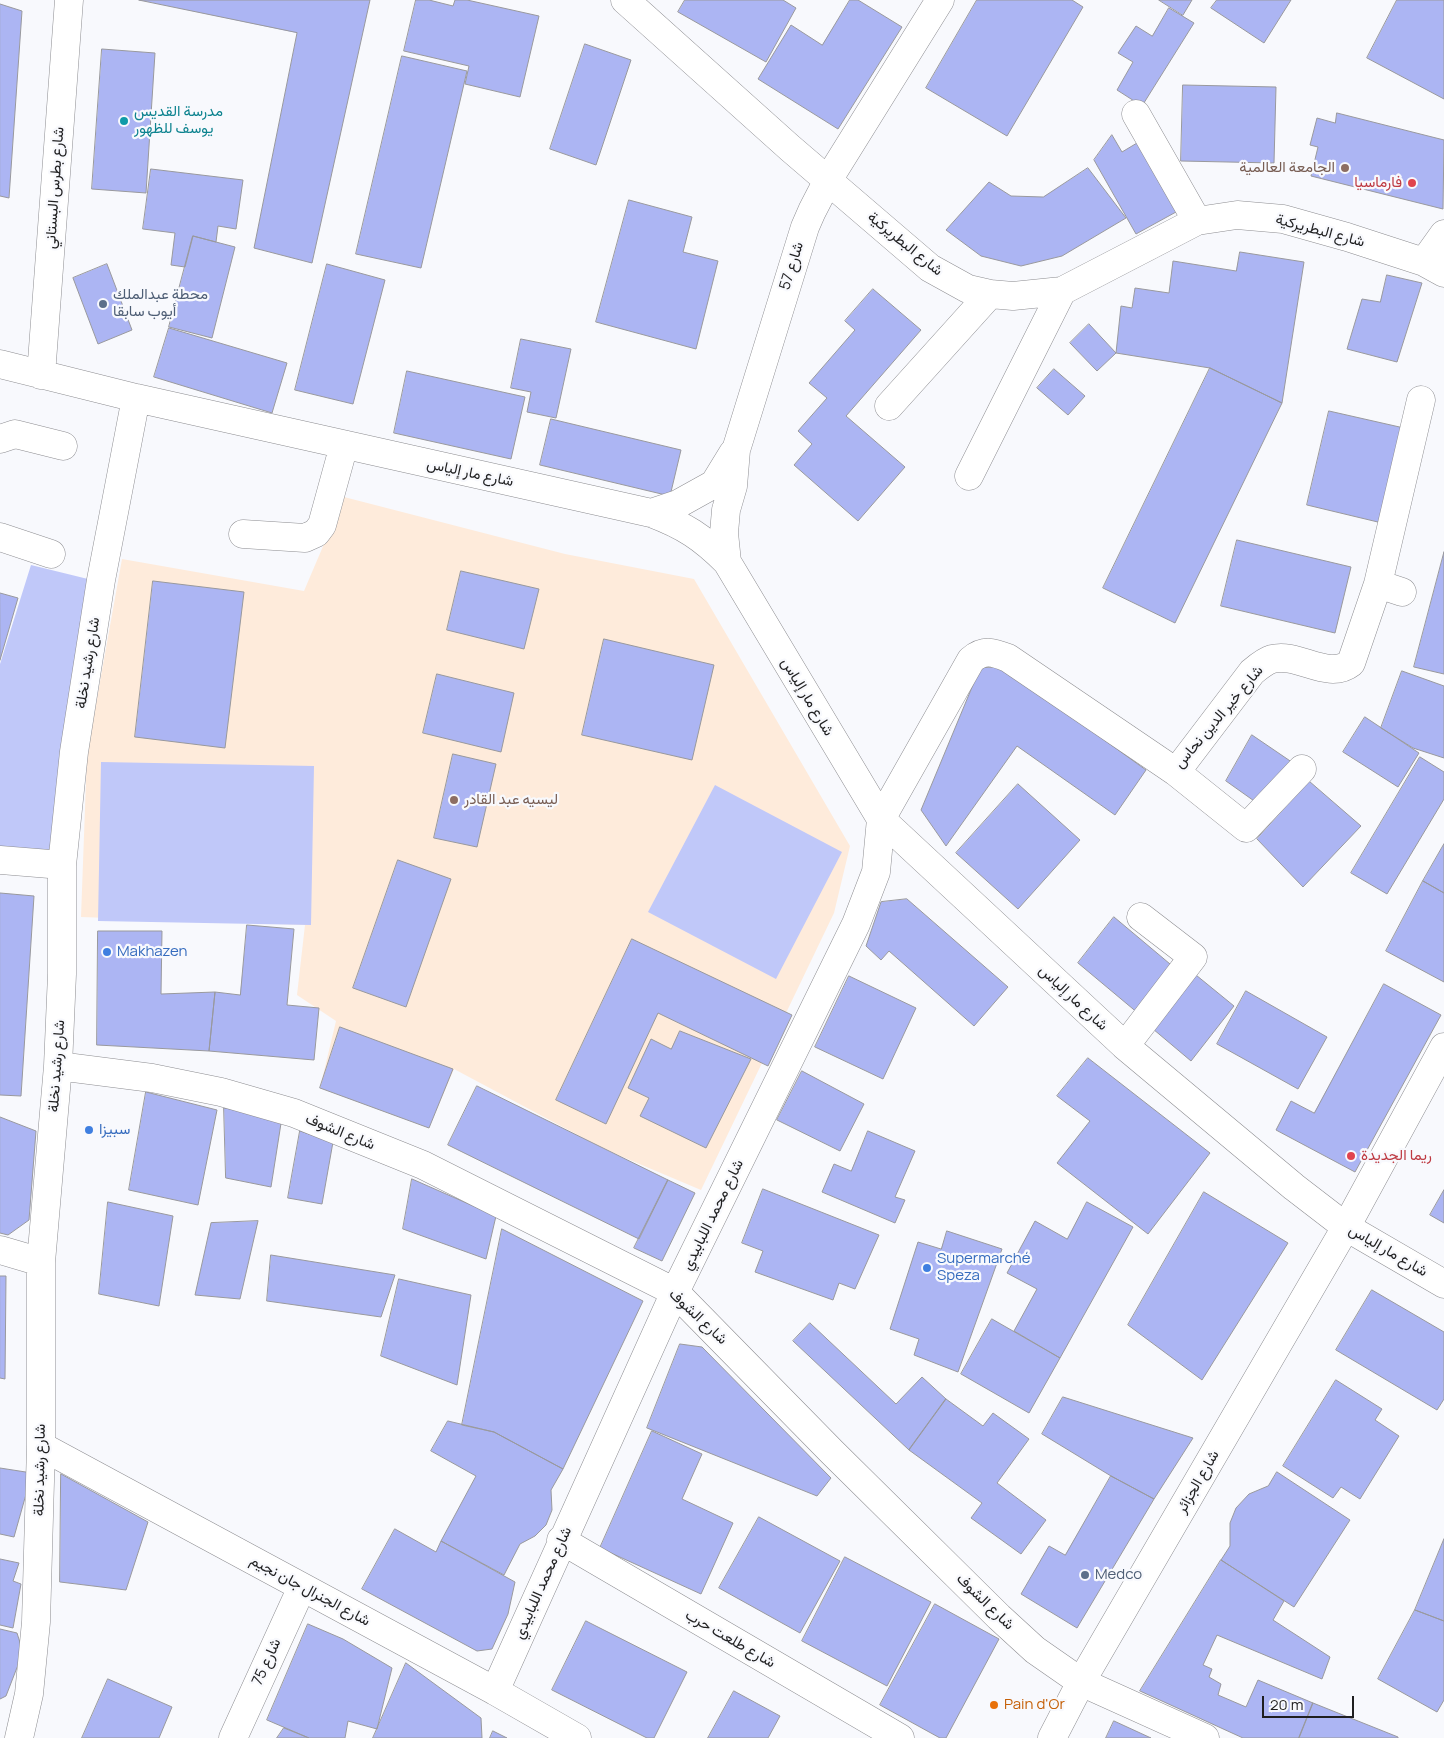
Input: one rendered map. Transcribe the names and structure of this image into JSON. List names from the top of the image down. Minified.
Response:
{"streets":{"street":["شارع بطرس البستاني","شارع البطريركية","شارع 57","شارع مار إلياس","شارع رشيد نخلة","شارع خير الدين نحاس","شارع الشوف","شارع محمد اللبابيدي","شارع الجزائر","شارع الجنرال جان نجيم","شارع طلعت حرب","شارع 75"]},"crossings":[["شارع بطرس البستاني","شارع مار إلياس"],["شارع البطريركية","شارع 57"],["شارع 57","شارع مار إلياس"],["شارع مار إلياس","شارع رشيد نخلة"],["شارع مار إلياس","شارع خير الدين نحاس"],["شارع مار إلياس","شارع محمد اللبابيدي"],["شارع مار إلياس","شارع الجزائر"],["شارع رشيد نخلة","شارع الشوف"],["شارع رشيد نخلة","شارع الجنرال جان نجيم"],["شارع خير الدين نحاس","شارع محمد اللبابيدي"],["شارع الشوف","شارع محمد اللبابيدي"],["شارع الشوف","شارع الجزائر"],["شارع محمد اللبابيدي","شارع الجنرال جان نجيم"],["شارع محمد اللبابيدي","شارع طلعت حرب"],["شارع الجنرال جان نجيم","شارع 75"]],"places":["مدرسة القديس يوسف للظهور","الجامعة العالمية","فارماسيا","محطة عبدالملك أيوب سابقا","لیسیه عبد القادر","Makhazen","سبيزا","ريما الجديدة","Supermarché Speza","Medco","Pain d'Or"],"scale_bar":"20 m"}
